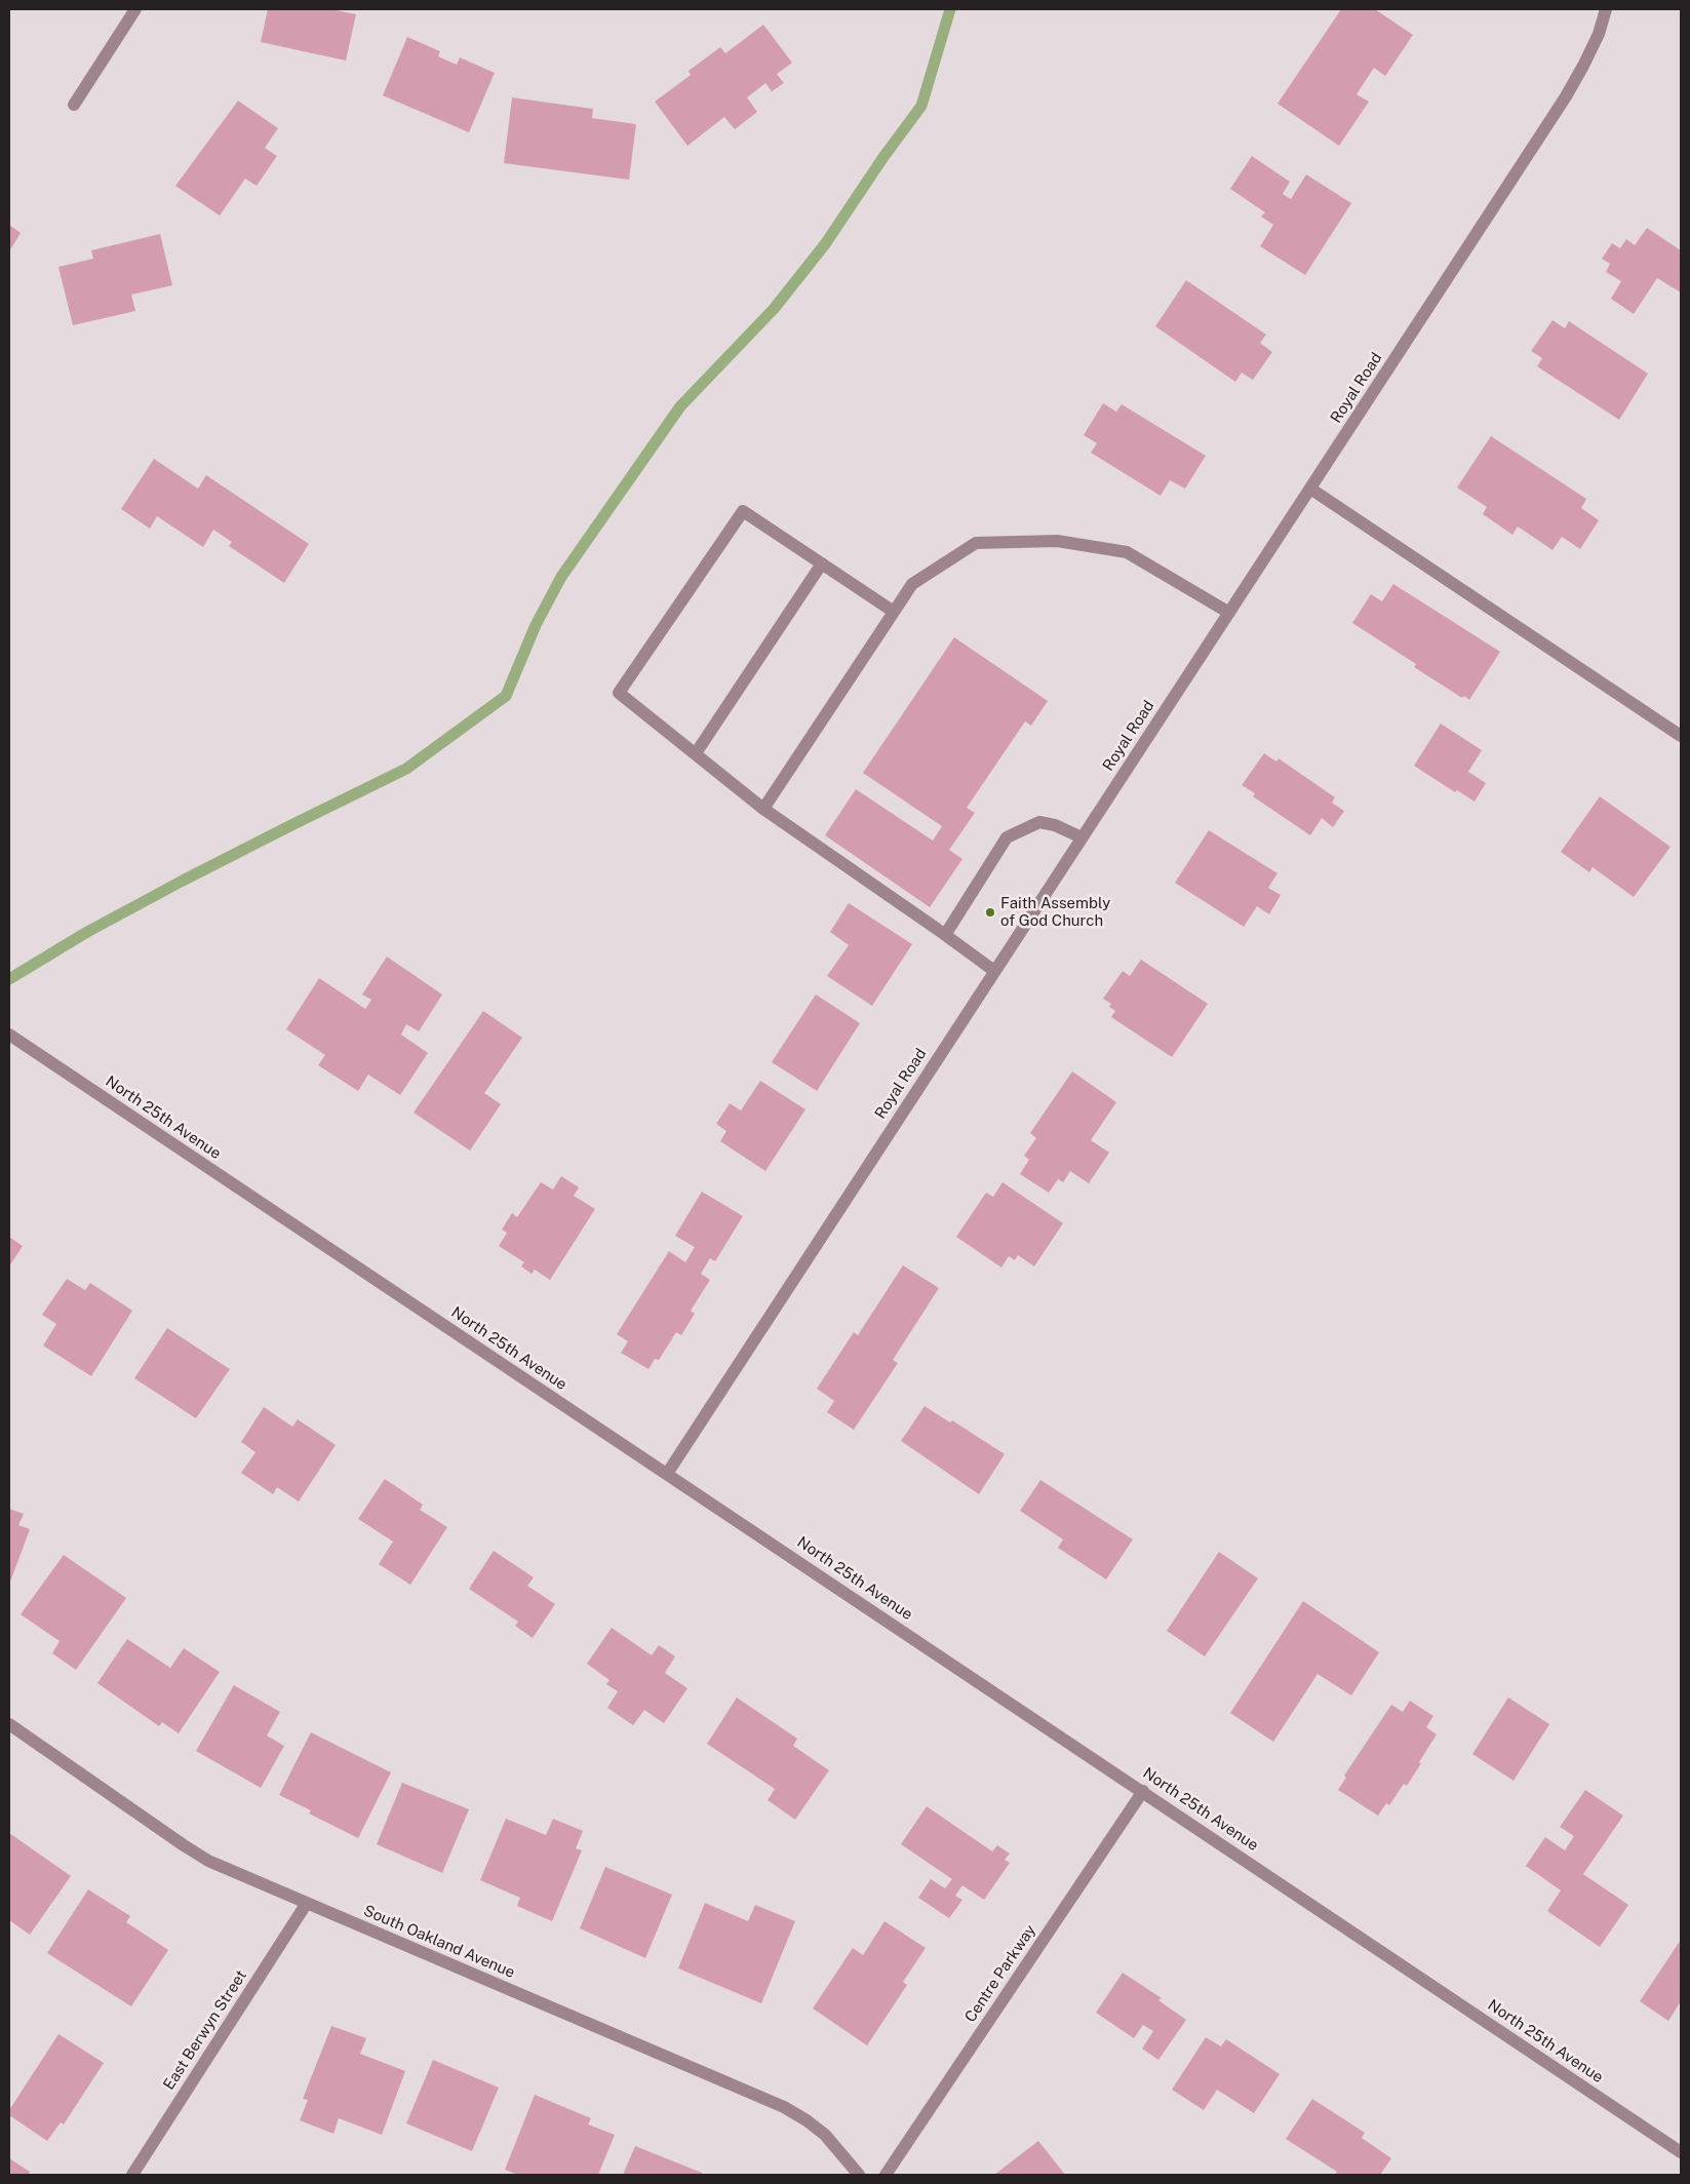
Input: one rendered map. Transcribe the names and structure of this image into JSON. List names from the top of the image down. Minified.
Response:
{"streets":{"street":["Royal Road","North 25th Avenue","South Oakland Avenue","Centre Parkway","East Berwyn Street"]},"crossings":[["Royal Road","North 25th Avenue"],["North 25th Avenue","Centre Parkway"],["South Oakland Avenue","East Berwyn Street"]],"places":["Faith Assembly of God Church"]}
